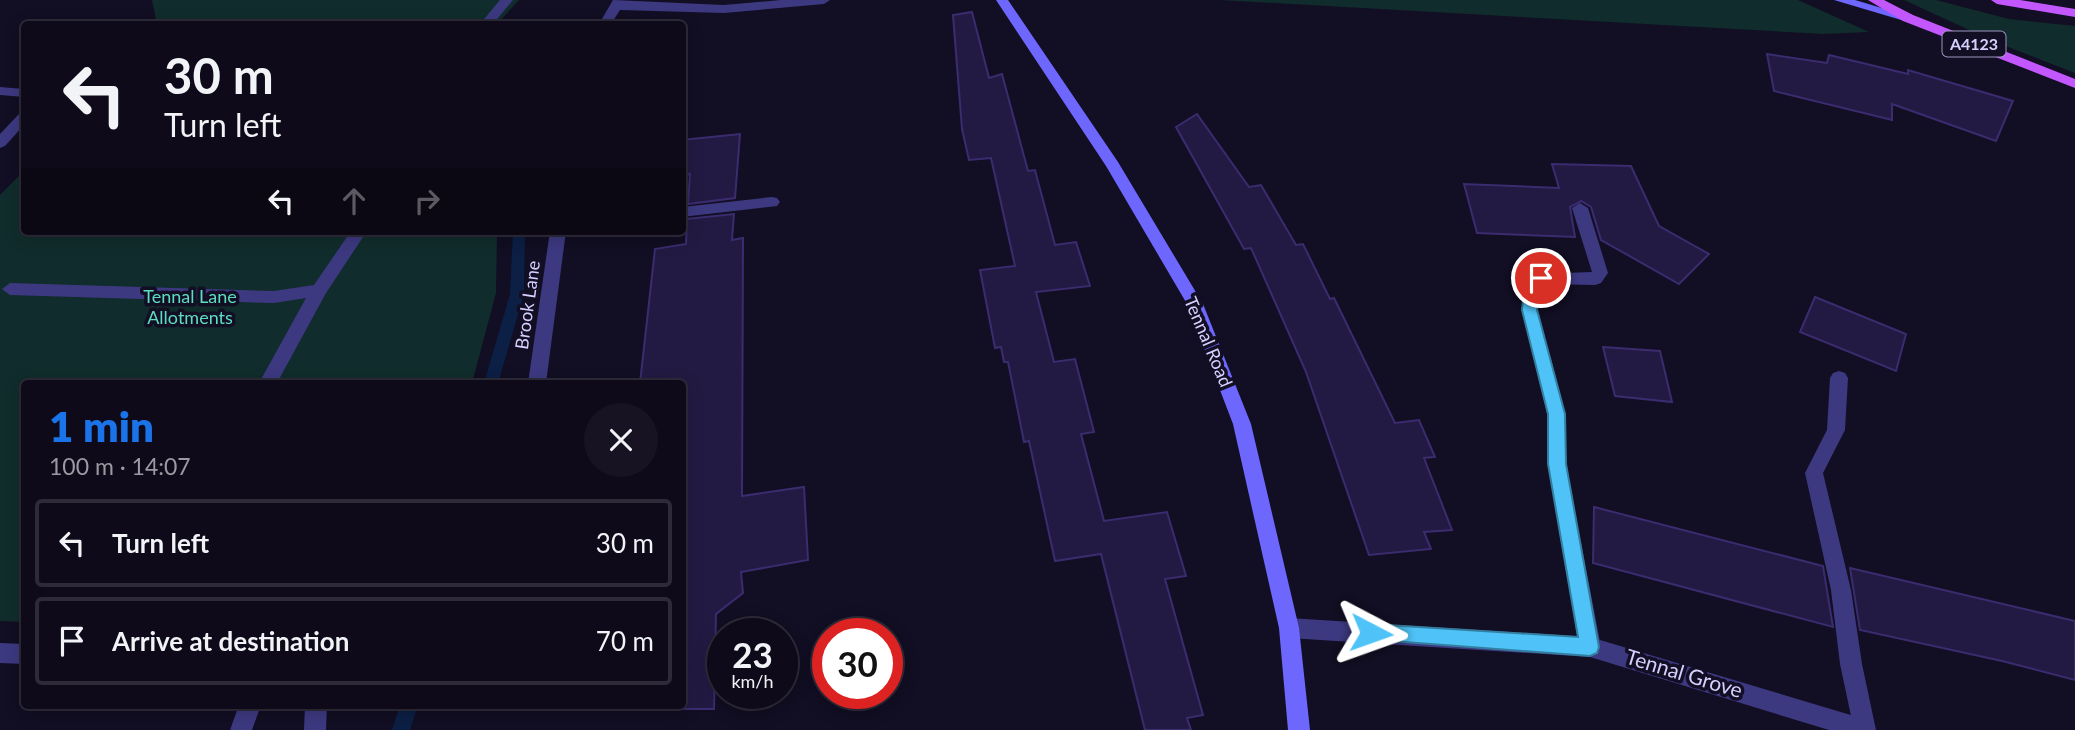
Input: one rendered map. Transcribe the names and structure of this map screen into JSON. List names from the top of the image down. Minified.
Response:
{"streets":{"main road":["A4123"],"street":["Brook Lane","Tennal Road","Tennal Grove"]},"crossings":[["Tennal Road","Tennal Grove"]],"parks":["Tennal Lane Allotments"],"page":{"turn":["30 m","Turn left"],"heading":["1 min","100 m · 14:07"],"list":[{"name":"Turn left","value":"30 m"},{"name":"Arrive at destination","value":"70 m"}],"speed":"23 km/h","limit":"30"}}
